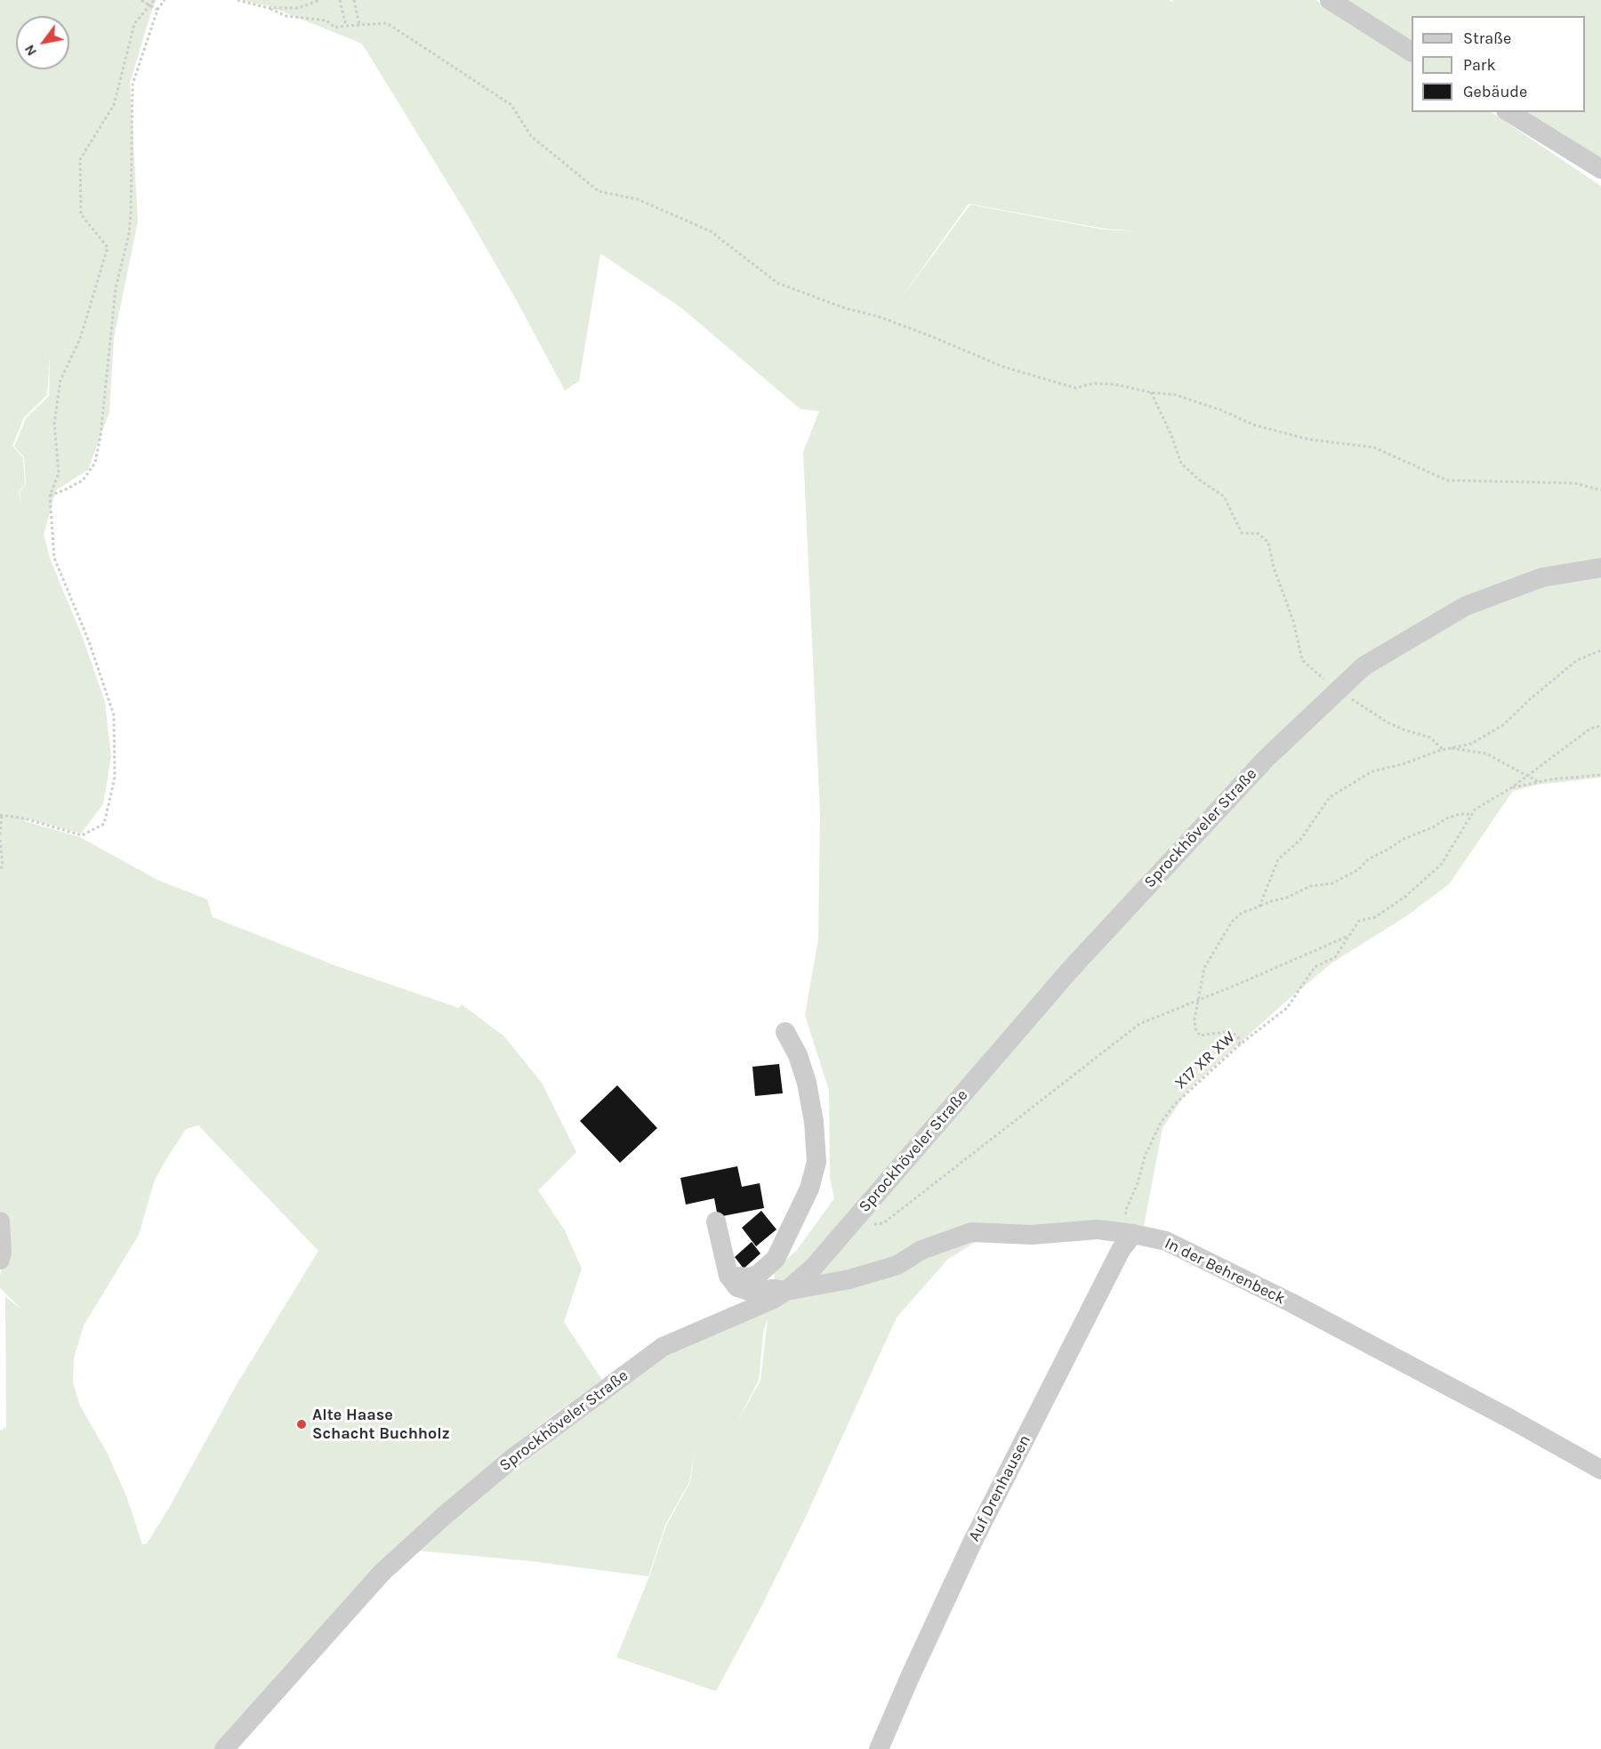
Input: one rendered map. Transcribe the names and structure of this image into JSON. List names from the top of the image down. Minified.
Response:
{"streets":{"street":["Sprockhöveler Straße","In der Behrenbeck","Auf Drenhausen"],"path":["X17 XR XW"]},"crossings":[["Sprockhöveler Straße","In der Behrenbeck"],["X17 XR XW","In der Behrenbeck"],["X17 XR XW","Auf Drenhausen"],["In der Behrenbeck","Auf Drenhausen"]],"places":["Alte Haase Schacht Buchholz"],"legend":["Straße","Park","Gebäude"],"north":"bottom left"}
